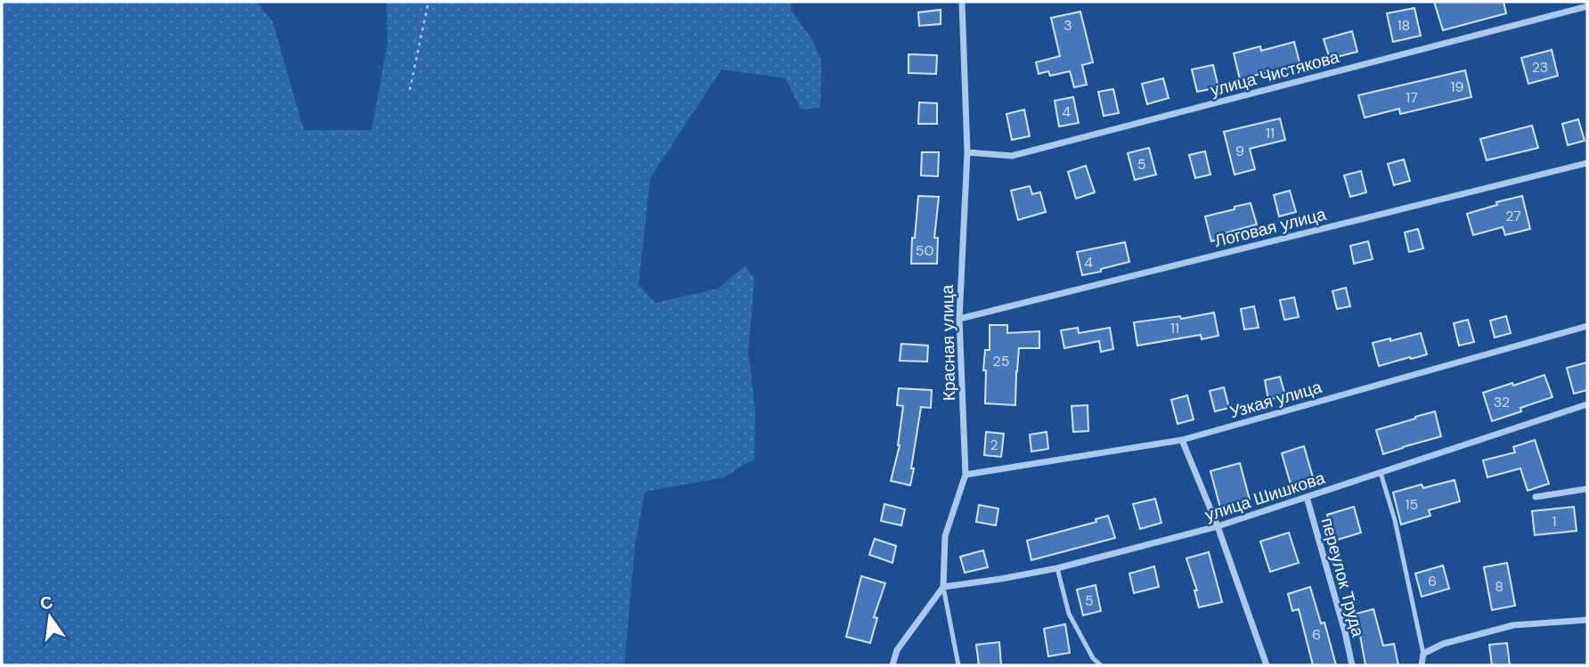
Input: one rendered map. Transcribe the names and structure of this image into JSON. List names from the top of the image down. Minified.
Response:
{"streets":{"street":["улица Чистякова","Логовая улица","Красная улица","Узкая улица","улица Шишкова","переулок Труда"]},"crossings":[["улица Чистякова","Красная улица"],["Логовая улица","Красная улица"],["Красная улица","Узкая улица"],["Красная улица","улица Шишкова"],["улица Шишкова","переулок Труда"]],"house_numbers":["3","18","23","19","17","4","11","9","5","27","50","4","11","25","32","2","15","1","6","8","5","6"],"north":"top"}
